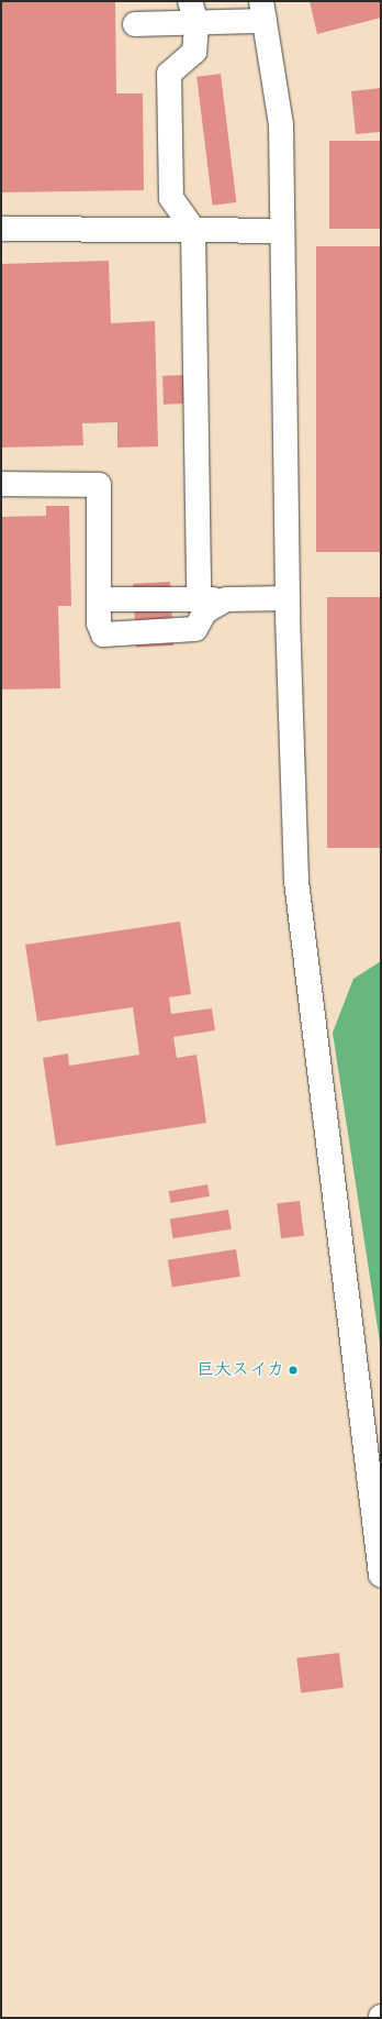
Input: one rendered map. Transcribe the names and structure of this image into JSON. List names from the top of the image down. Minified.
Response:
{"places":["巨大スイカ"]}
